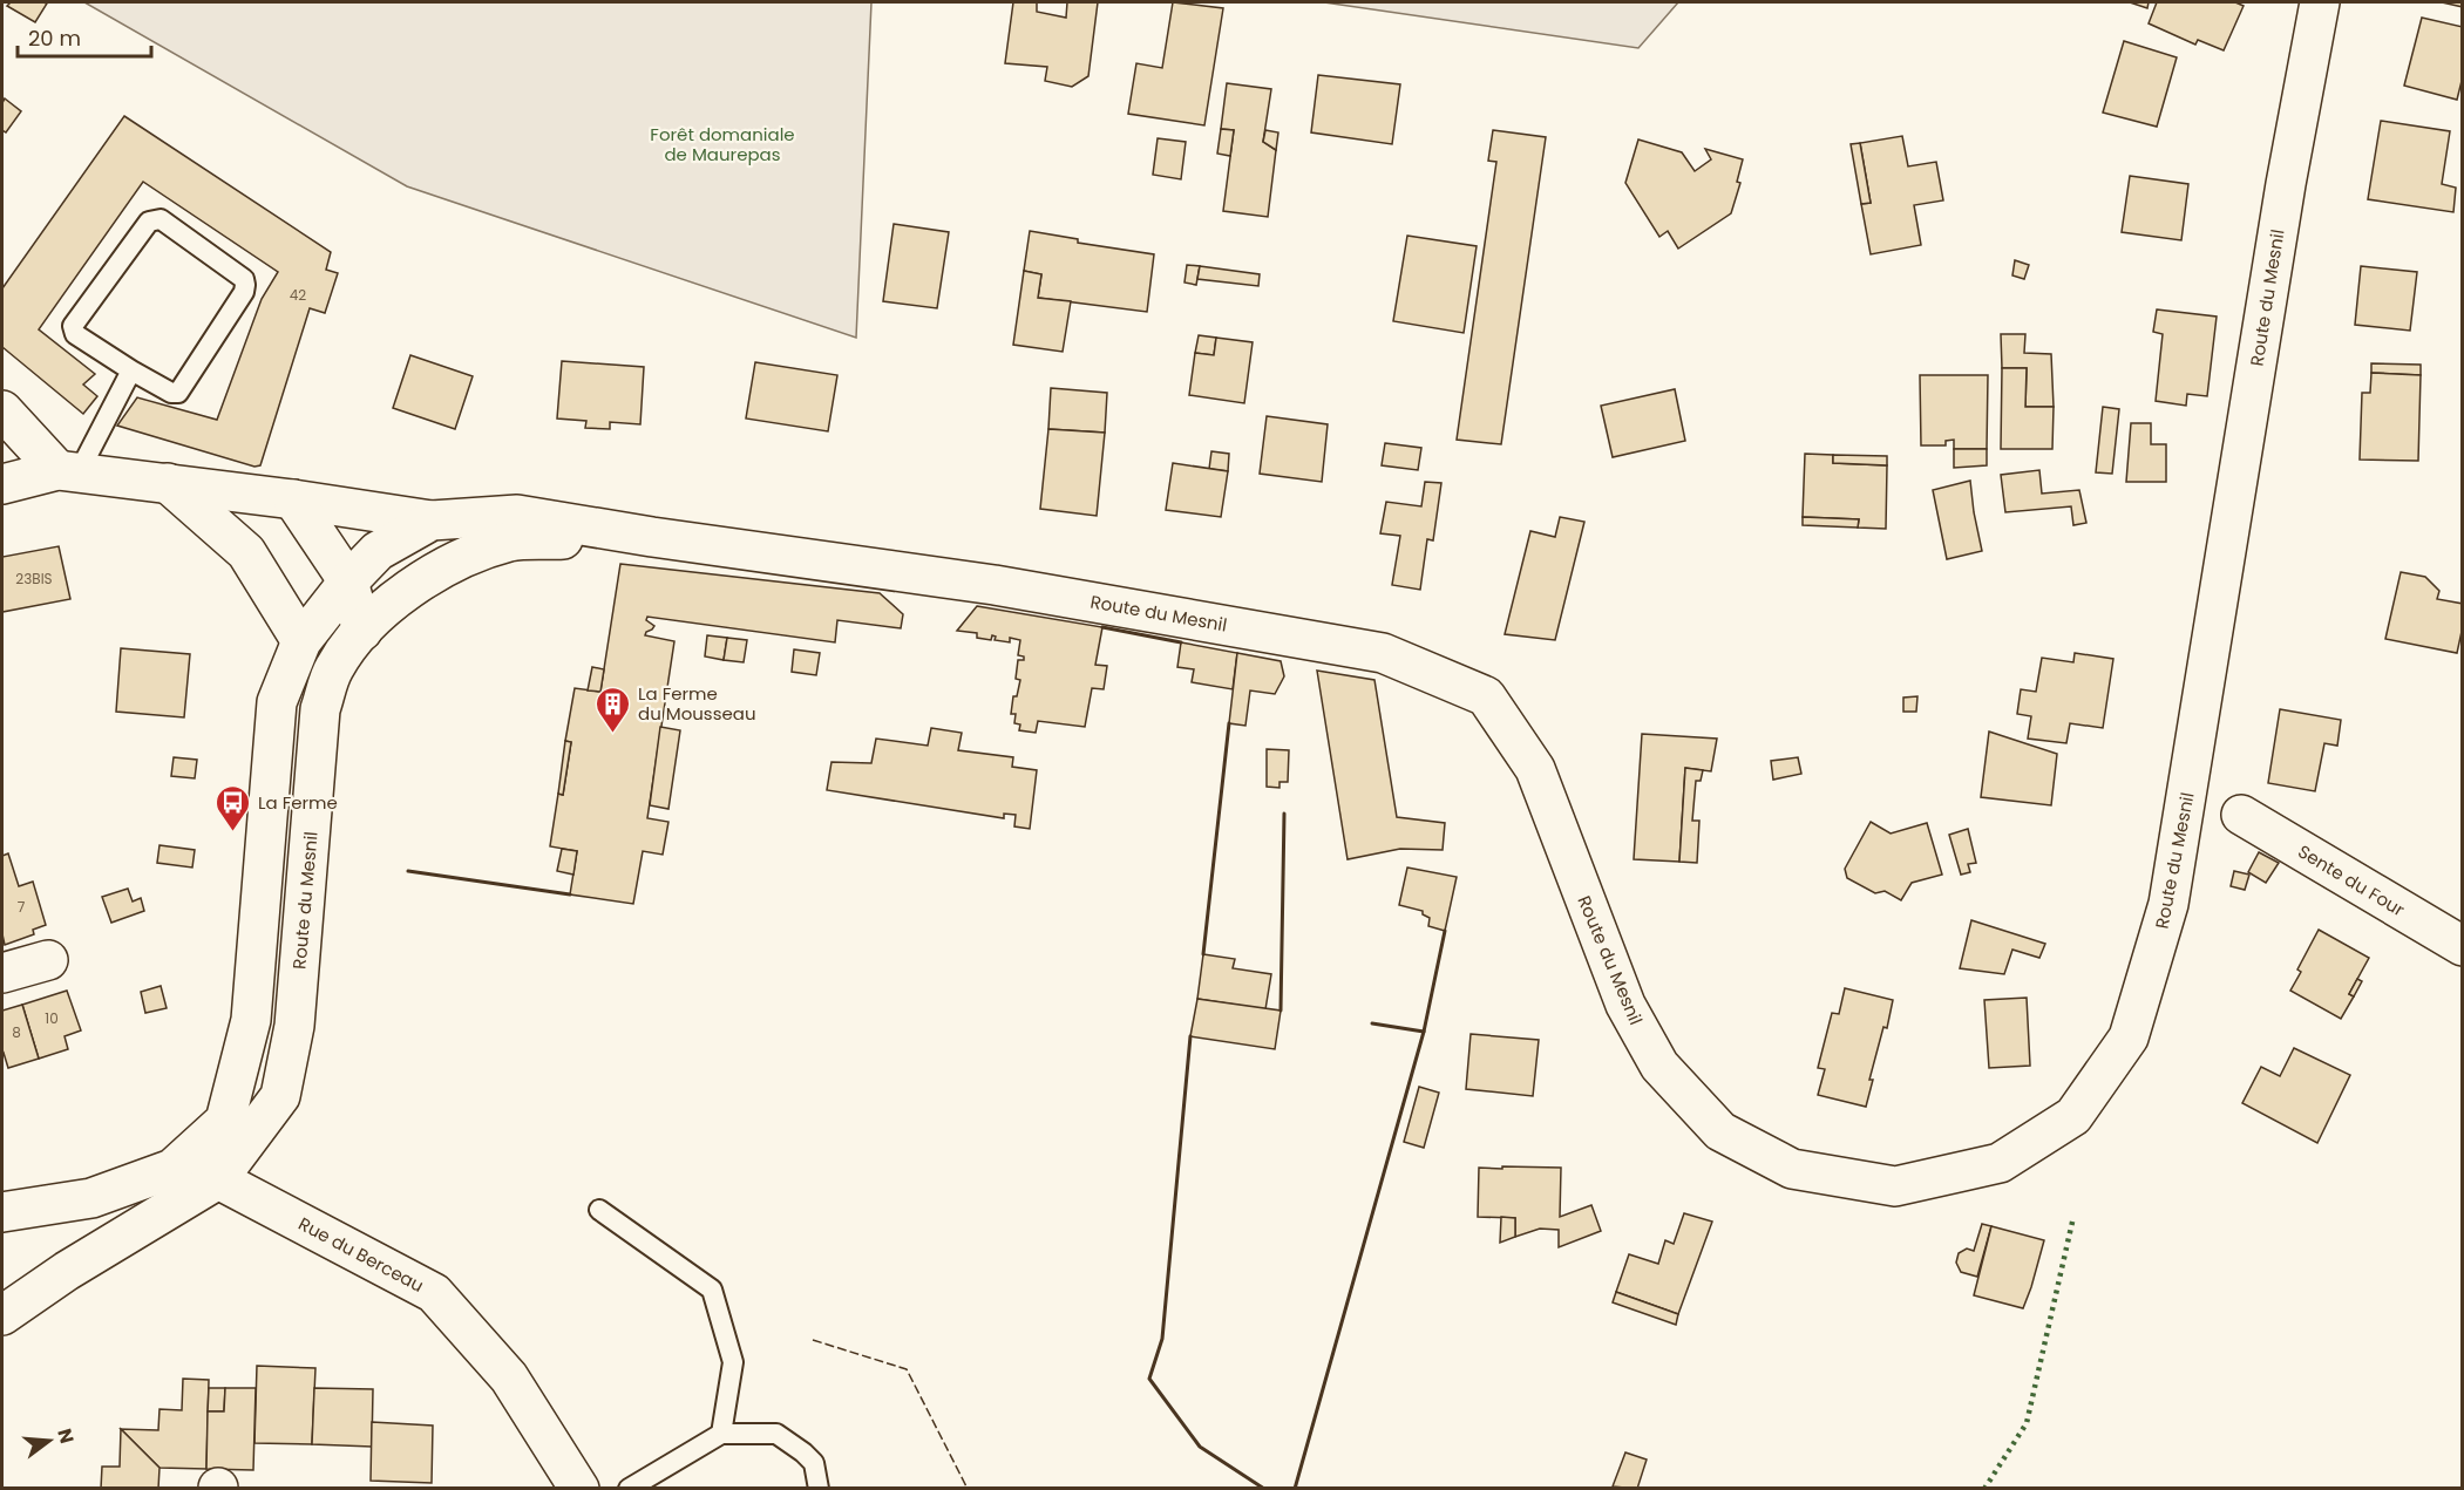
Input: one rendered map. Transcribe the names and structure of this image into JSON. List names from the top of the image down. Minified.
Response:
{"streets":{"street":["Route du Mesnil","Sente du Four","Rue du Berceau"]},"crossings":[["Route du Mesnil","Rue du Berceau"]],"parks":["Forêt domaniale de Maurepas"],"places":{"building":["La Ferme du Mousseau"],"bus stop":["La Ferme"]},"house_numbers":["42","23BIS","7","10","8"],"scale_bar":"20 m","north":"right"}
